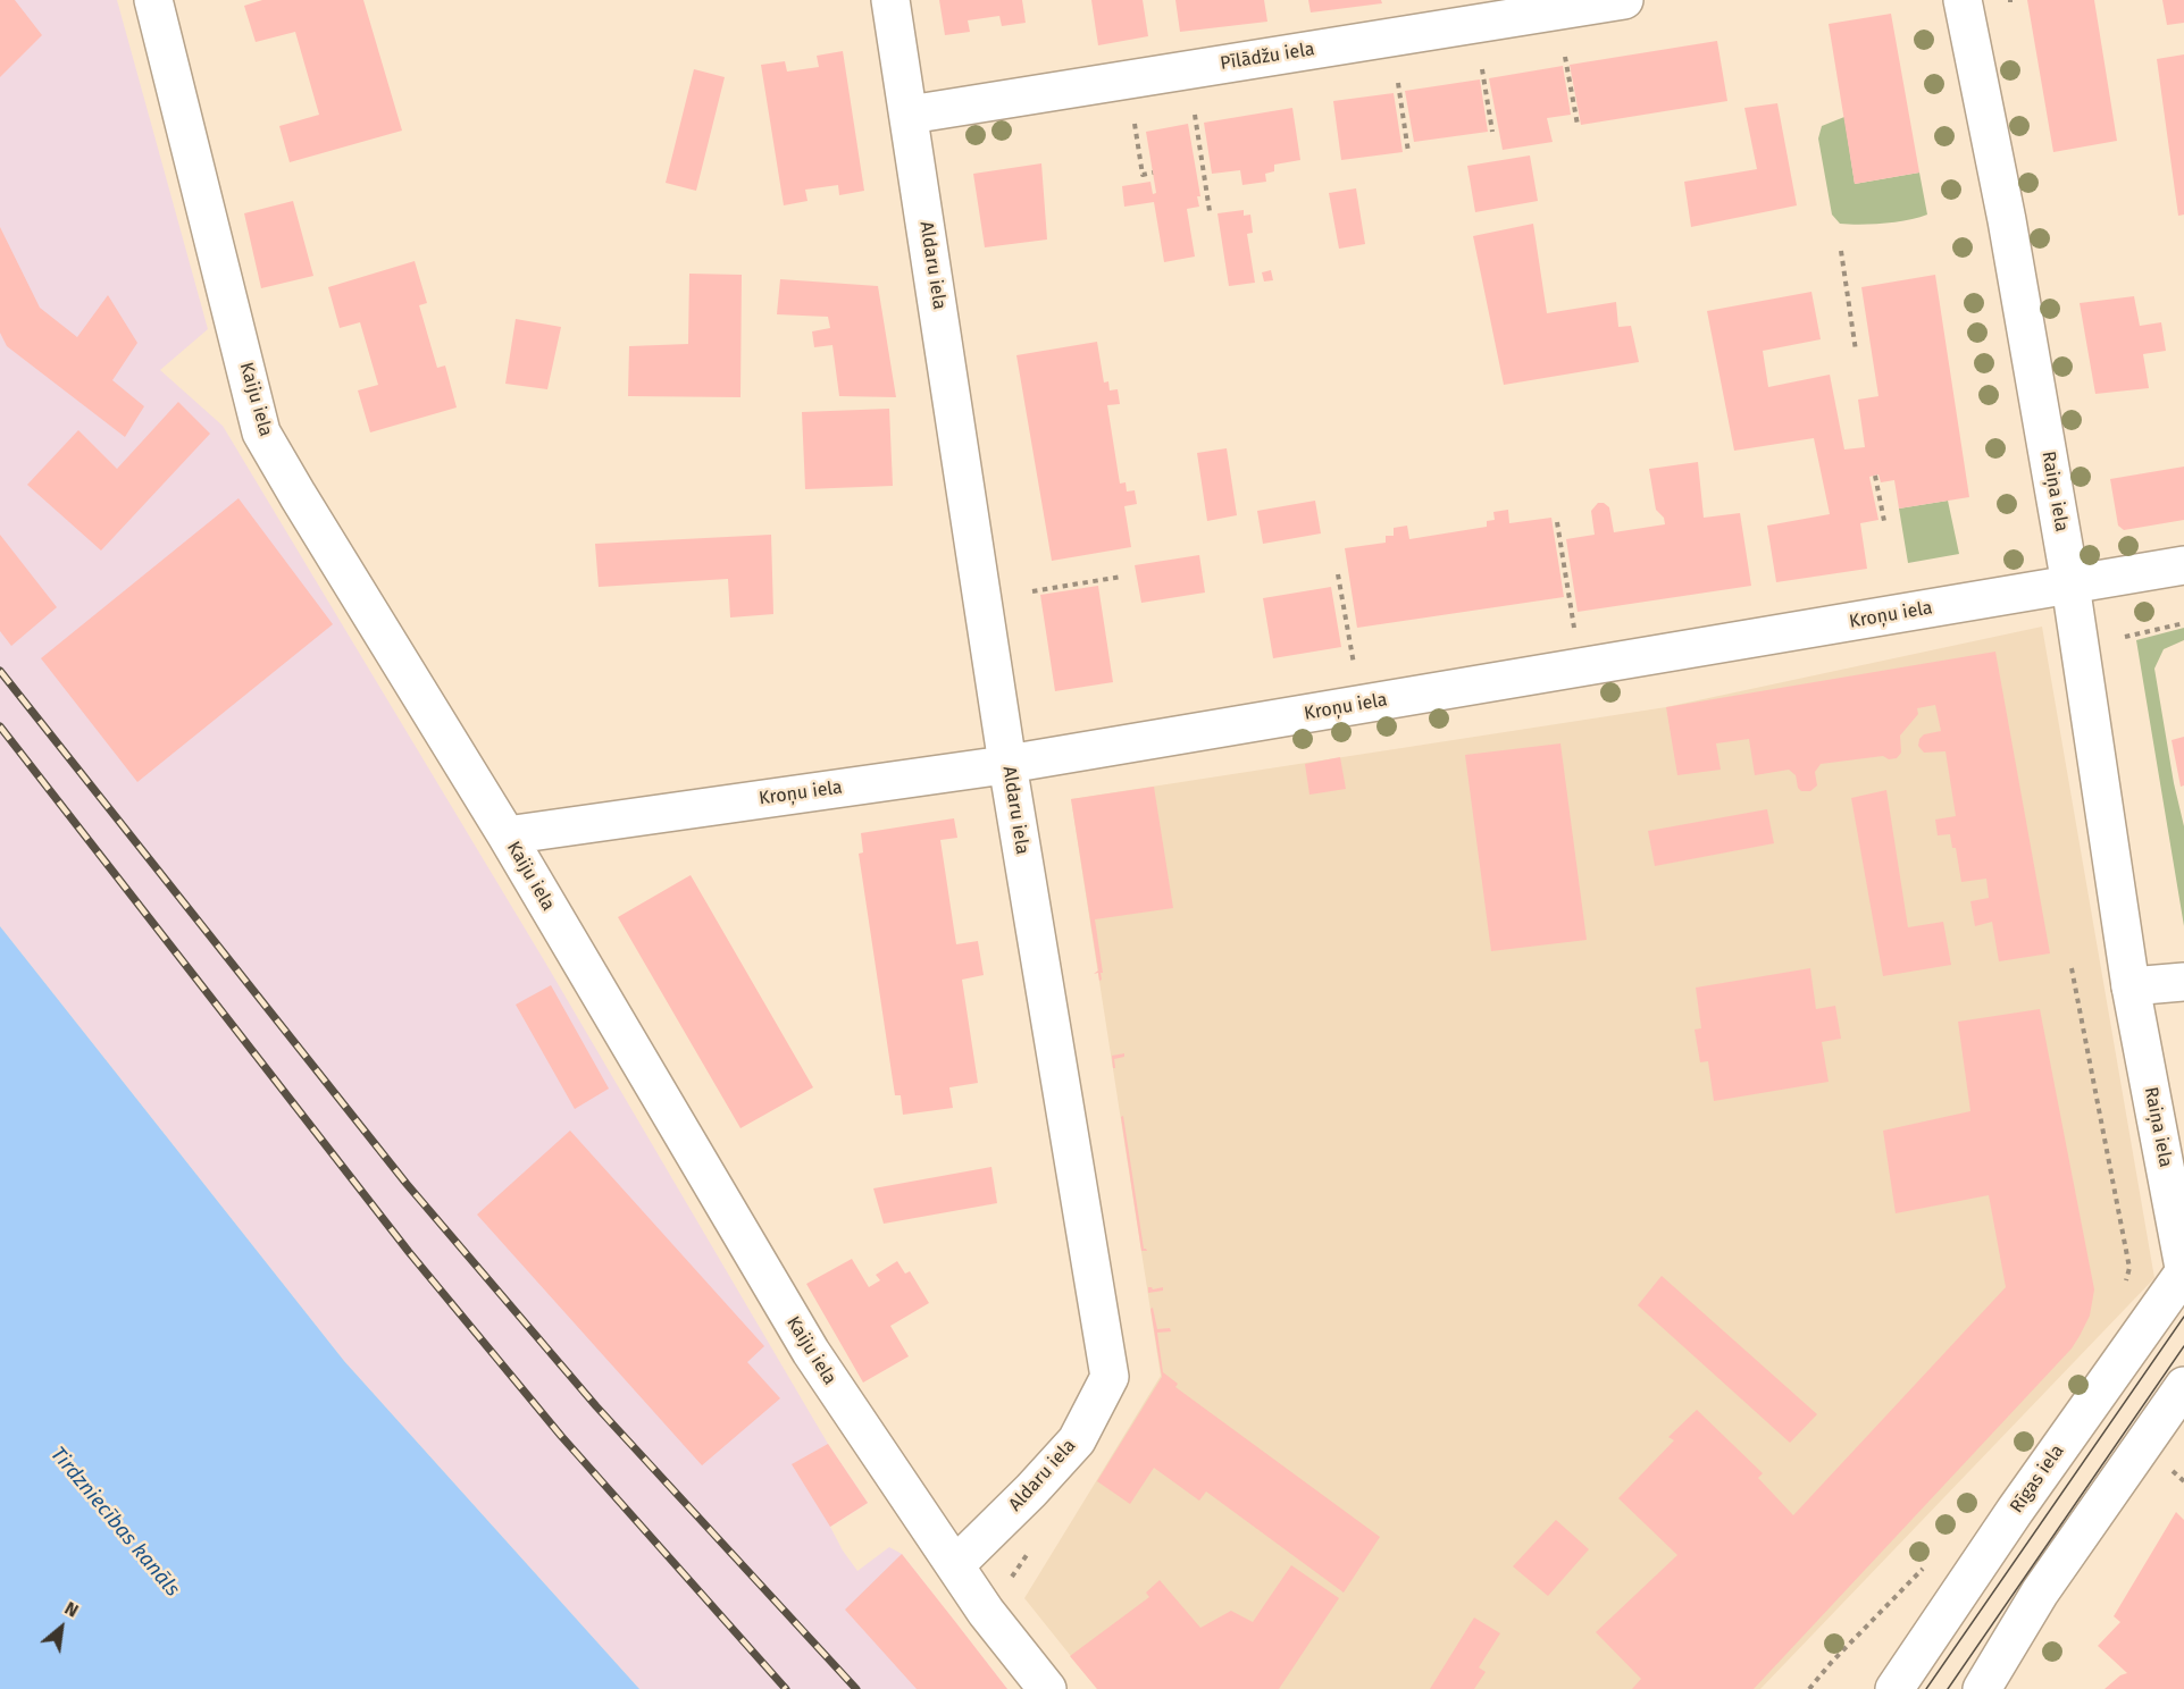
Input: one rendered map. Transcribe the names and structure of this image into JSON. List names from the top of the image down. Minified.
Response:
{"streets":{"street":["Pīlādžu iela","Aldaru iela","Kaiju iela","Raiņa iela","Kroņu iela","Rīgas iela"]},"crossings":[["Pīlādžu iela","Aldaru iela"],["Aldaru iela","Kaiju iela"],["Aldaru iela","Kroņu iela"],["Kaiju iela","Kroņu iela"],["Raiņa iela","Kroņu iela"],["Raiņa iela","Rīgas iela"]],"water":["Tirdzniecības kanāls"],"north":"top right"}
